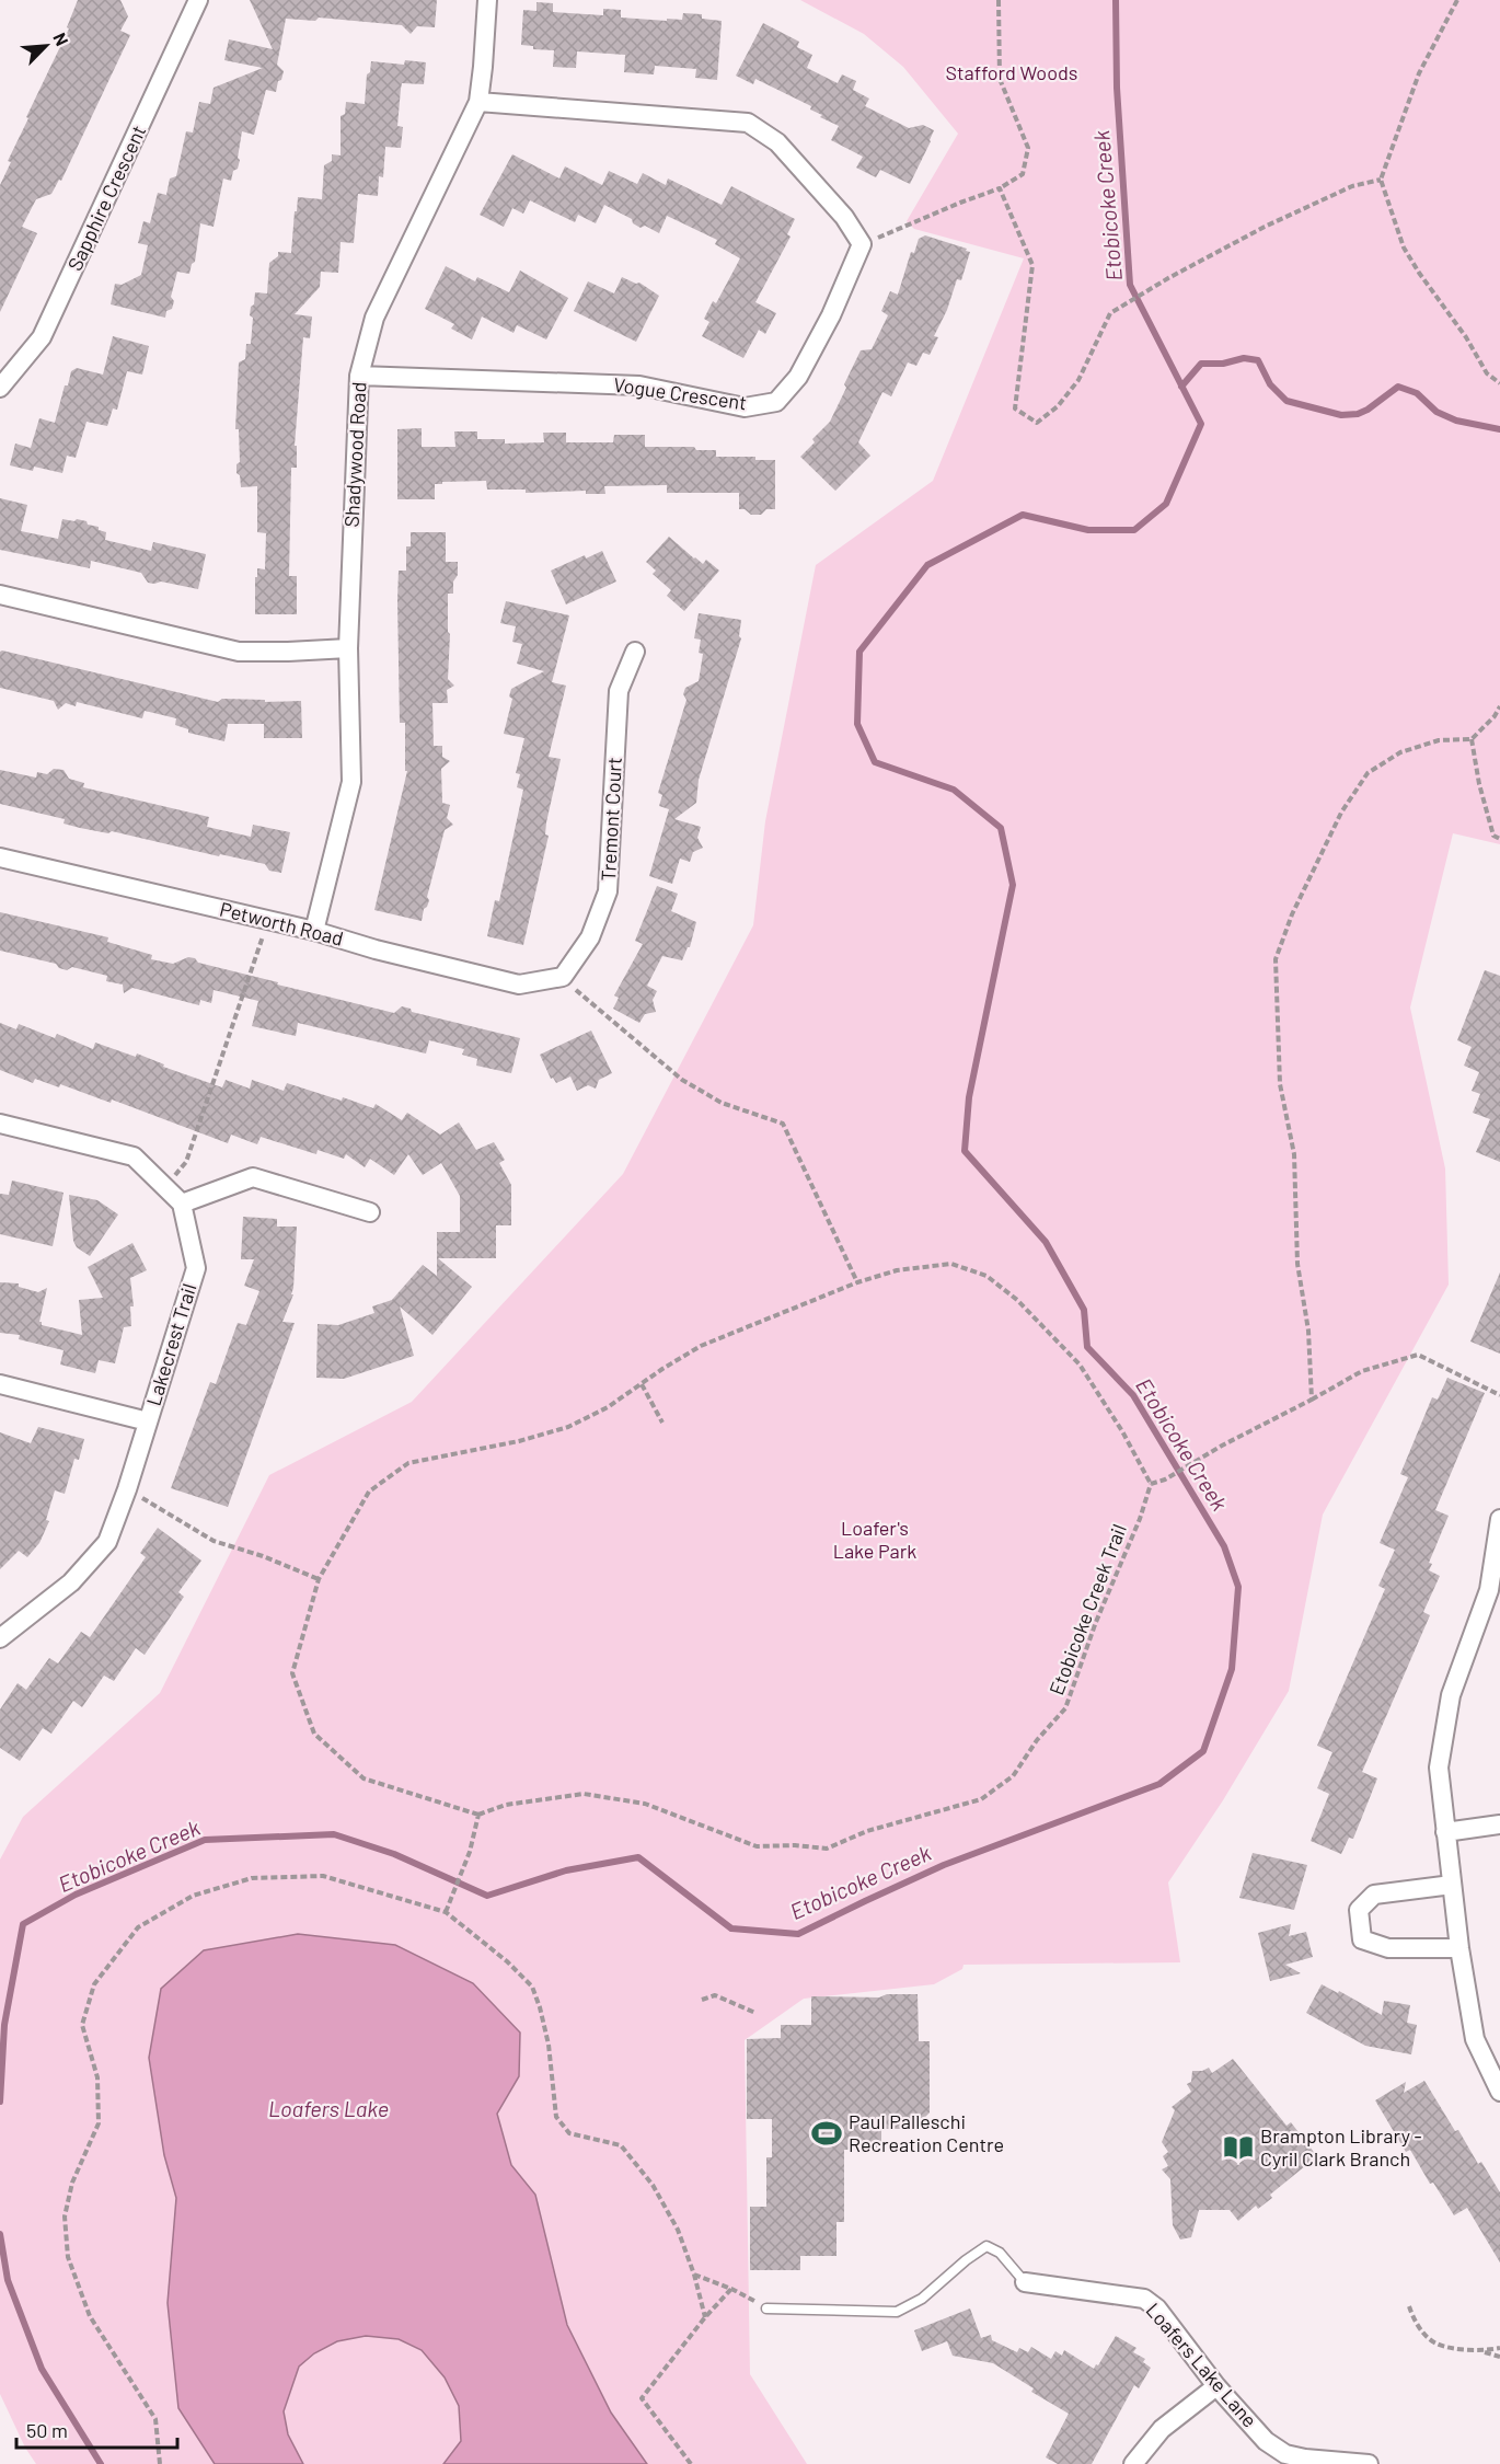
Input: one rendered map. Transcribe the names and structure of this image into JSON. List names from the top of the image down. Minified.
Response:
{"streets":{"street":["Sapphire Crescent","Vogue Crescent","Shadywood Road","Tremont Court","Petworth Road","Lakecrest Trail","Loafers Lake Lane"],"path":["Etobicoke Creek Trail"]},"crossings":[["Vogue Crescent","Shadywood Road"],["Shadywood Road","Petworth Road"],["Tremont Court","Petworth Road"]],"water":["Etobicoke Creek","Loafers Lake"],"parks":["Stafford Woods","Loafer's Lake Park"],"places":{"sports":["Paul Palleschi Recreation Centre"],"library":["Brampton Library - Cyril Clark Branch"]},"scale_bar":"50 m","north":"top right"}
